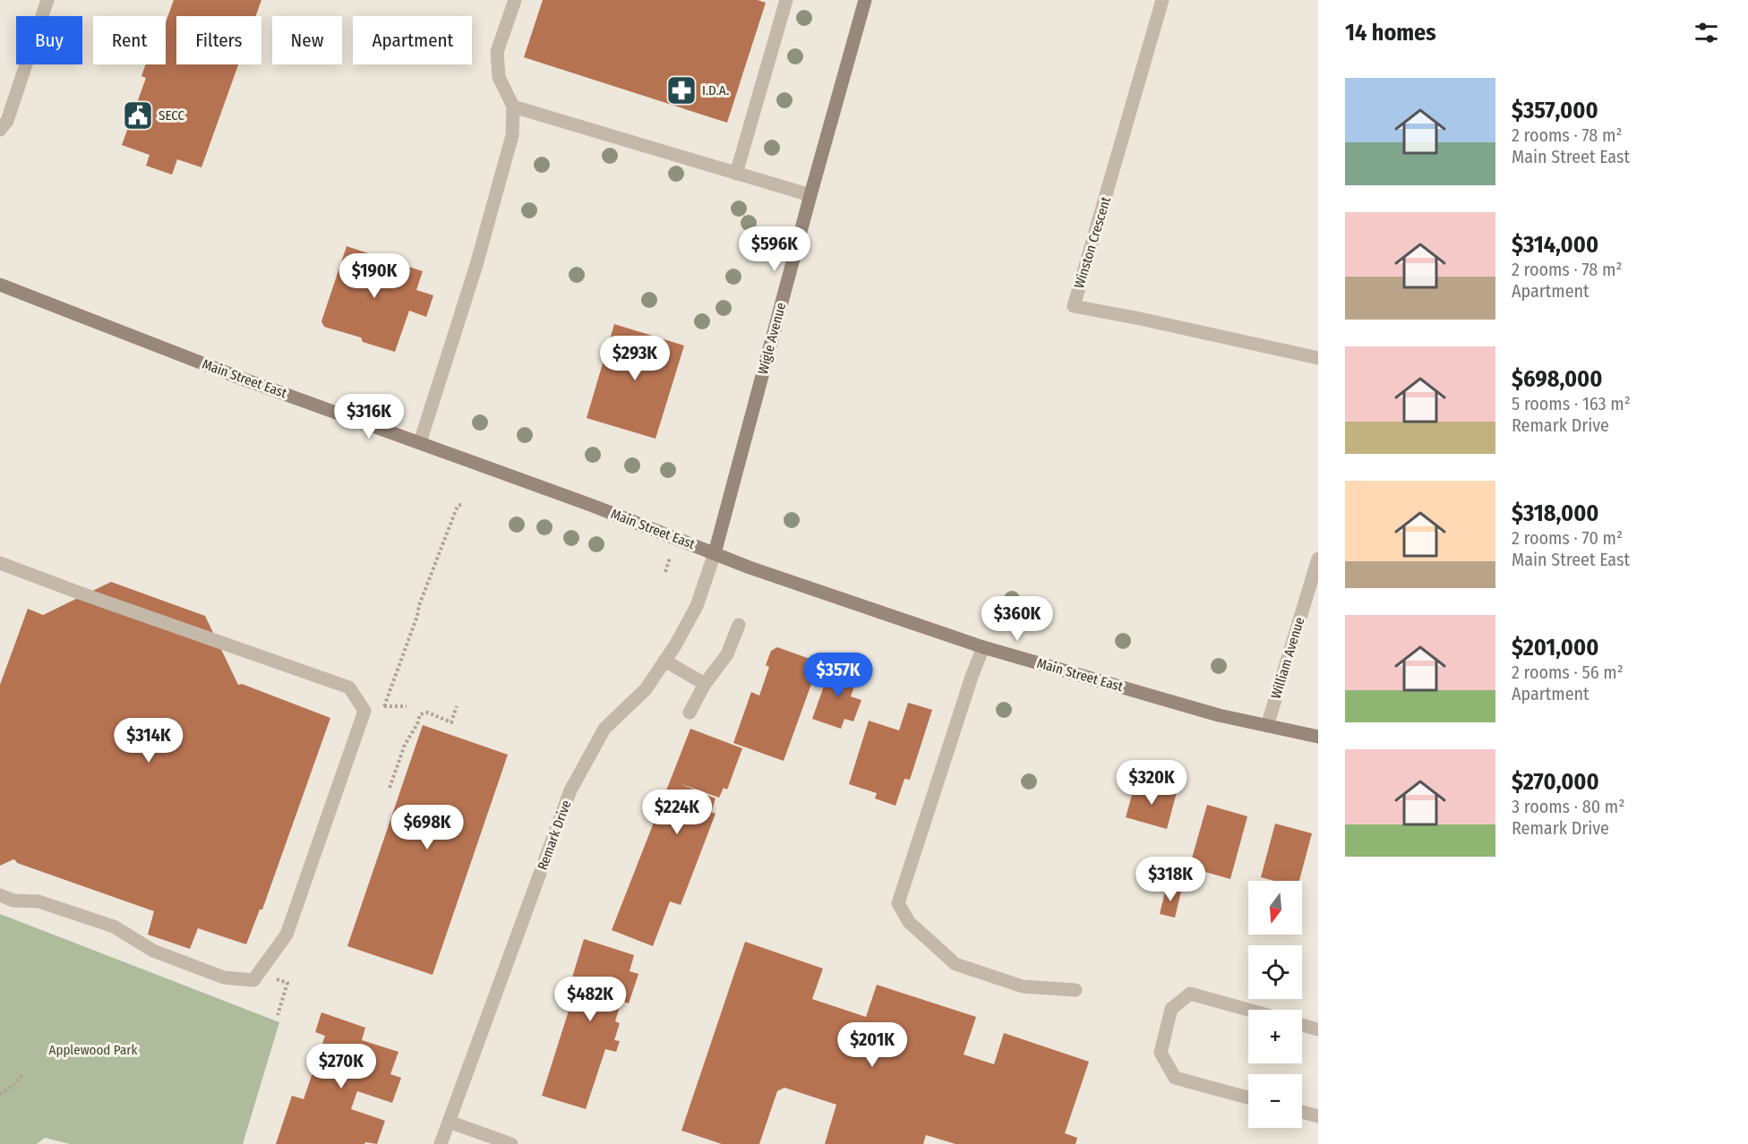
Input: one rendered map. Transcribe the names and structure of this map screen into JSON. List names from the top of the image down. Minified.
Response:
{"streets":{"main road":["Wigle Avenue","Main Street East"],"street":["Winston Crescent","William Avenue","Remark Drive"]},"crossings":[["Wigle Avenue","Main Street East"],["Wigle Avenue","Remark Drive"],["Main Street East","William Avenue"],["Main Street East","Remark Drive"]],"parks":["Applewood Park"],"places":{"pharmacy":["I.D.A."],"public building":["SECC"]},"north":"bottom","page":{"heading":"14 homes","chip":["Buy","Rent","Filters","New","Apartment"],"list":[{"name":"$357,000","note":"2 rooms · 78 m² · Main Street East"},{"name":"$314,000","note":"2 rooms · 78 m² · Apartment"},{"name":"$698,000","note":"5 rooms · 163 m² · Remark Drive"},{"name":"$318,000","note":"2 rooms · 70 m² · Main Street East"},{"name":"$201,000","note":"2 rooms · 56 m² · Apartment"},{"name":"$270,000","note":"3 rooms · 80 m² · Remark Drive"}],"price":["$596K","$190K","$293K","$316K","$360K","$357K","$314K","$320K","$224K","$698K","$318K","$482K","$201K","$270K"],"map_buttons":["+","−"]}}
